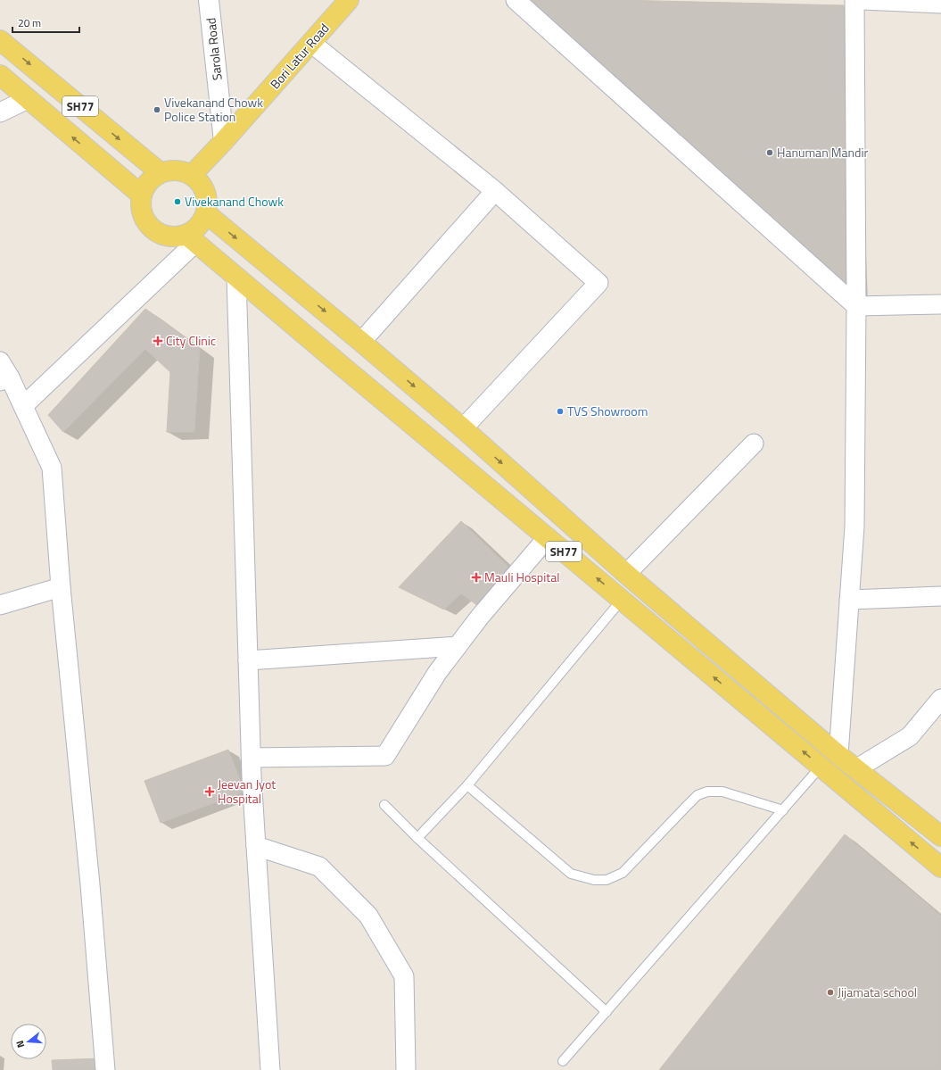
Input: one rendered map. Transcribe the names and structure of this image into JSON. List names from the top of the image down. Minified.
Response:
{"streets":{"main road":["Sarola Road","Bori Latur Road","SH77"]},"crossings":[["Sarola Road","Bori Latur Road"],["Bori Latur Road","SH77"]],"places":{"other":["Vivekanand Chowk Police Station","Hanuman Mandir","Vivekanand Chowk","TVS Showroom","Jijamata school"],"health":["City Clinic","Mauli Hospital","Jeevan Jyot Hospital"]},"scale_bar":"20 m","north":"left"}
